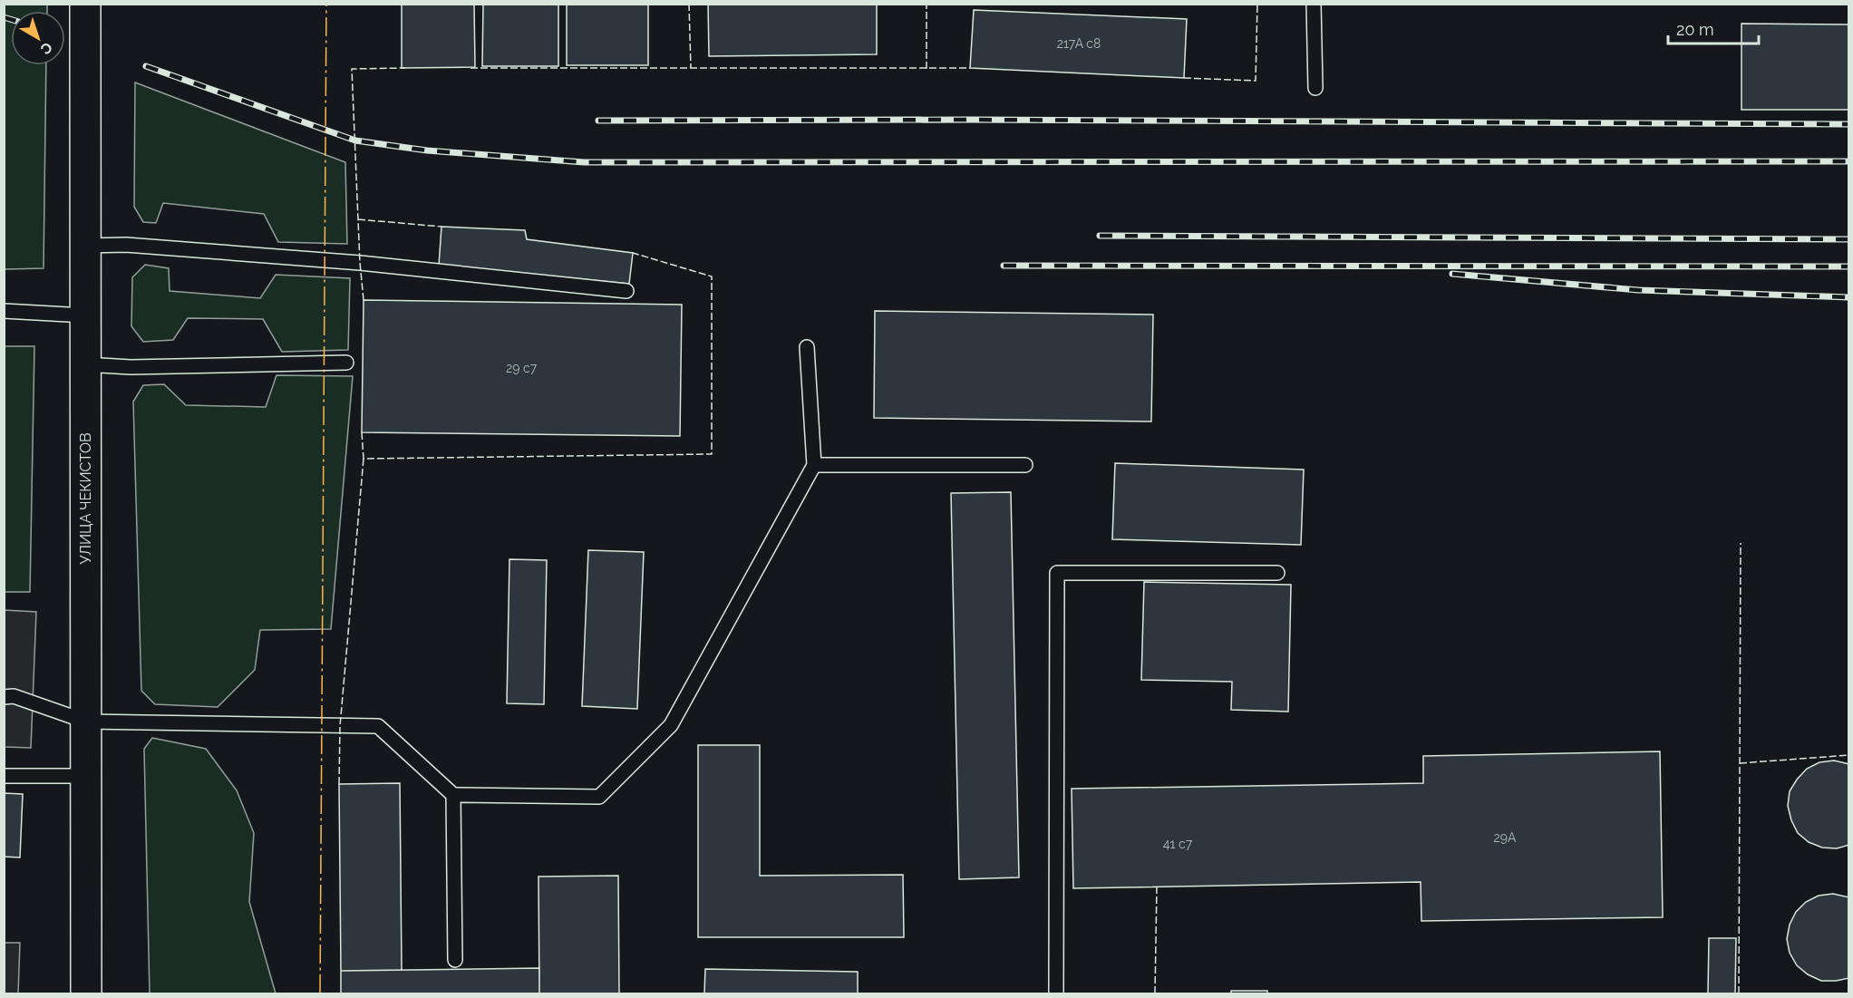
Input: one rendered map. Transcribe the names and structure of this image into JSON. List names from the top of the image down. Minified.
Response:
{"streets":{"main road":["УЛИЦА ЧЕКИСТОВ"]},"house_numbers":["217А с8","29 с7","29А","41 с7"],"scale_bar":"20 m","north":"bottom right"}
